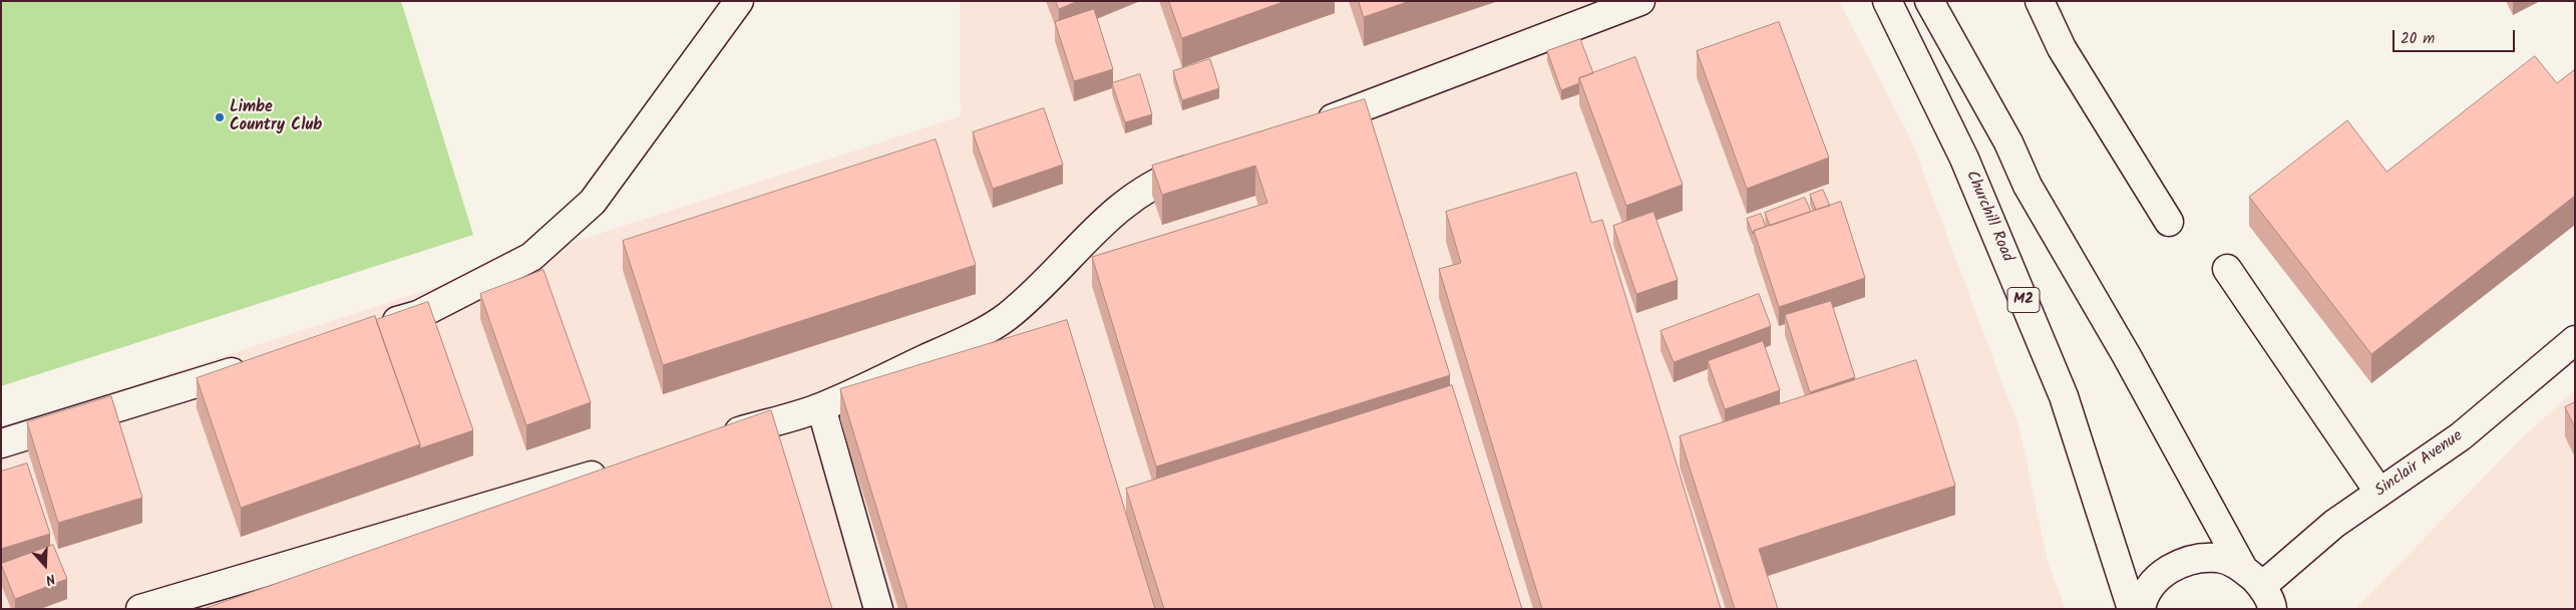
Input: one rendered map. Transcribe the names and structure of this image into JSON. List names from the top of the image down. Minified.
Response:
{"streets":{"main road":["Churchill Road","M2","Sinclair Avenue"]},"places":["Limbe Country Club"],"scale_bar":"20 m","north":"bottom"}
